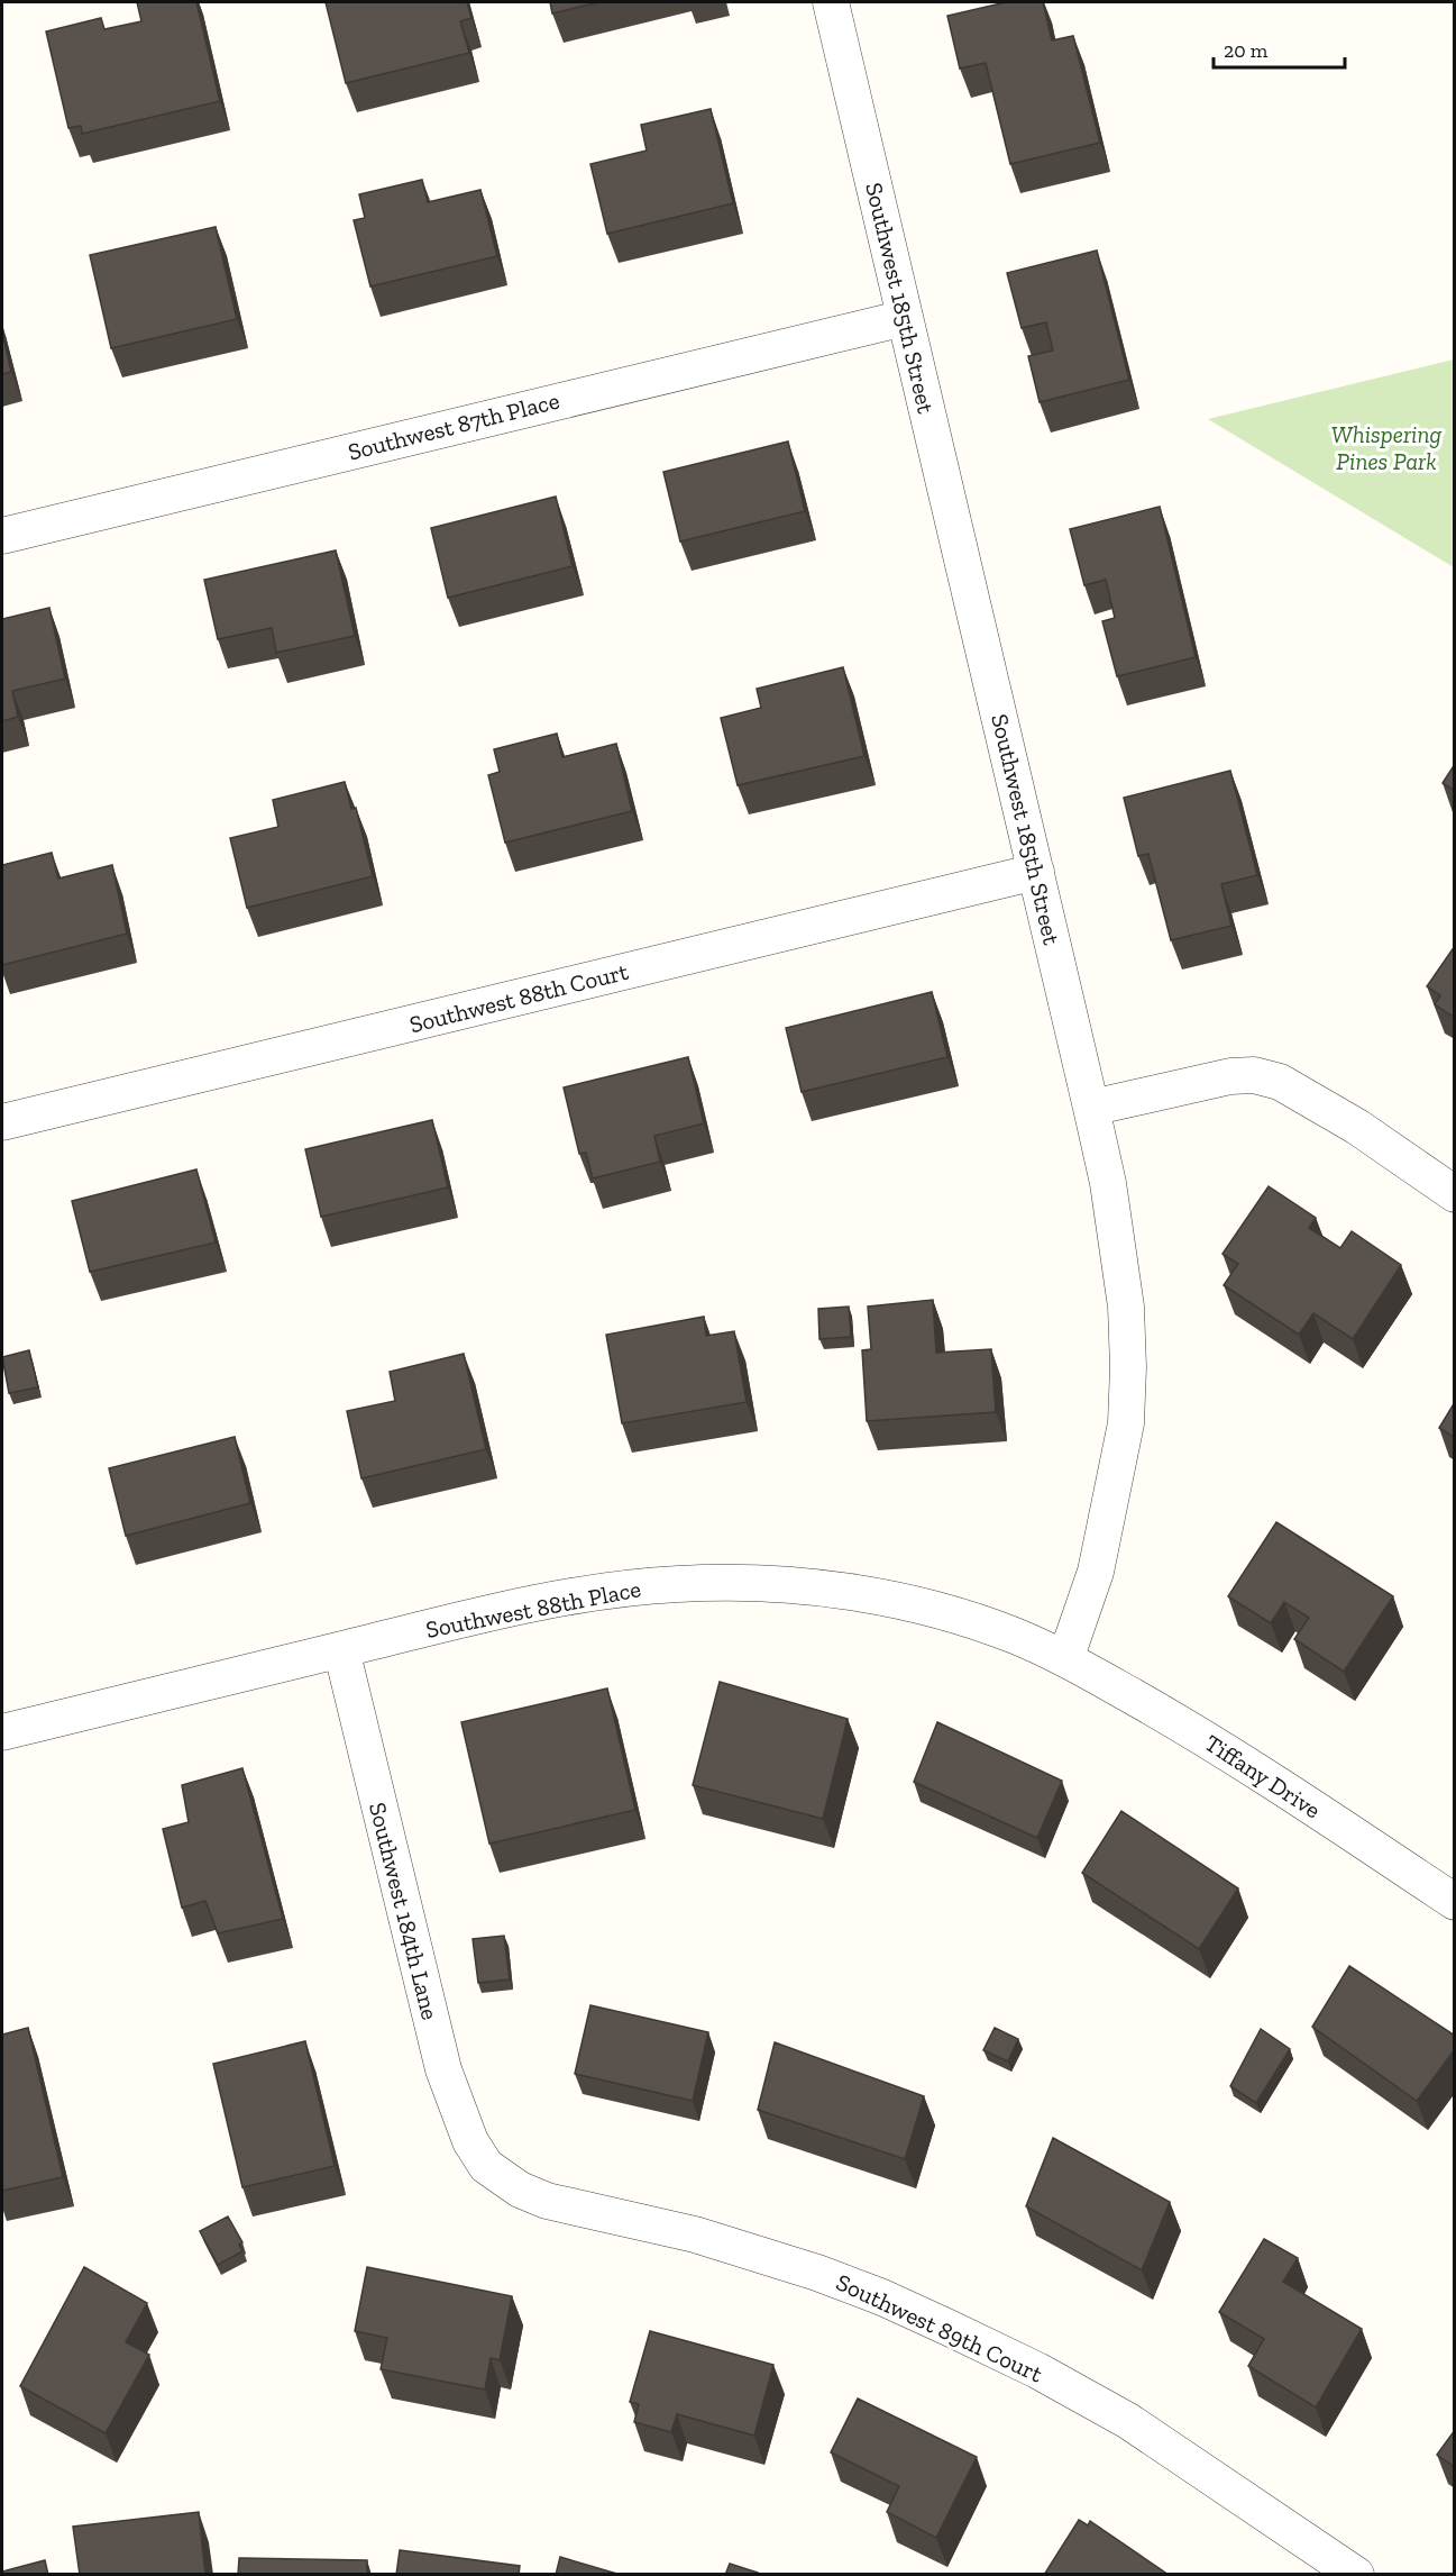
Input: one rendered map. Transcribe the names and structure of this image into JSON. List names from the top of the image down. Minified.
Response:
{"streets":{"street":["Southwest 185th Street","Southwest 87th Place","Southwest 88th Court","Southwest 88th Place","Tiffany Drive","Southwest 184th Lane","Southwest 89th Court"]},"crossings":[["Southwest 185th Street","Southwest 87th Place"],["Southwest 185th Street","Southwest 88th Court"],["Southwest 185th Street","Southwest 88th Place"],["Southwest 185th Street","Tiffany Drive"],["Southwest 88th Place","Tiffany Drive"],["Southwest 88th Place","Southwest 184th Lane"],["Southwest 184th Lane","Southwest 89th Court"]],"parks":["Whispering Pines Park"],"scale_bar":"20 m"}
